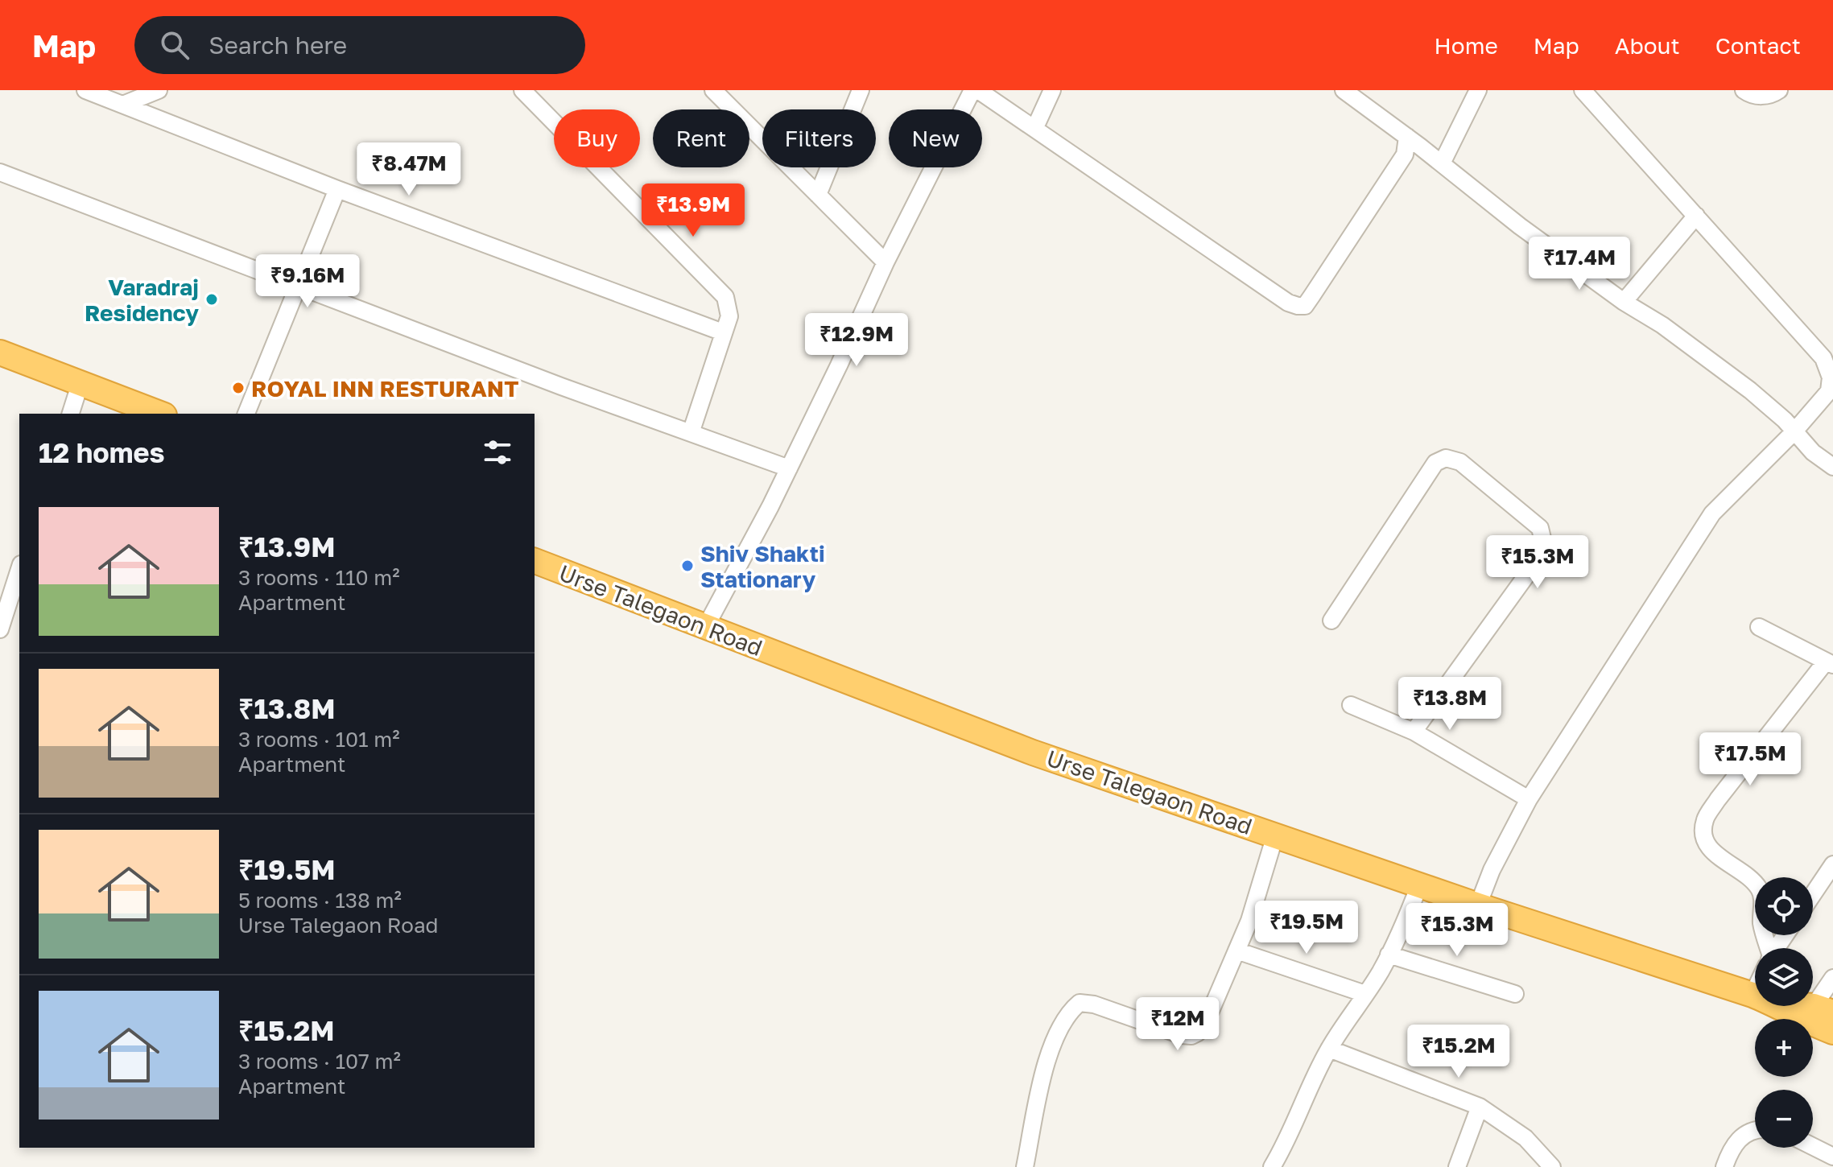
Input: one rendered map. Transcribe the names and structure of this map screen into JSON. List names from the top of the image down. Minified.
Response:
{"streets":{"highway":["Urse Talegaon Road"]},"places":["Varadraj Residency","ROYAL INN RESTURANT","Shiv Shakti Stationary"],"page":{"header":"Map","search":"Search here","nav":["Home","Map","About","Contact"],"chip":["Buy","Rent","Filters","New"],"price":["₹8.47M","₹13.9M","₹17.4M","₹9.16M","₹12.9M","₹15.3M","₹13.8M","₹17.5M","₹19.5M","₹15.3M","₹12M","₹15.2M"],"heading":"12 homes","list":[{"name":"₹13.9M","note":"3 rooms · 110 m² · Apartment"},{"name":"₹13.8M","note":"3 rooms · 101 m² · Apartment"},{"name":"₹19.5M","note":"5 rooms · 138 m² · Urse Talegaon Road"},{"name":"₹15.2M","note":"3 rooms · 107 m² · Apartment"}],"map_buttons":["+","−"]}}
